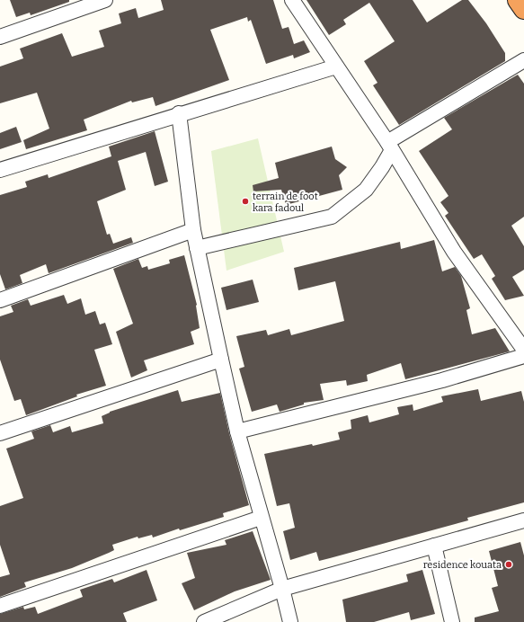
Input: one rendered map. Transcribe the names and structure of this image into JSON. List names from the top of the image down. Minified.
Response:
{"places":["terrain de foot kara fadoul","residence kouata"]}
